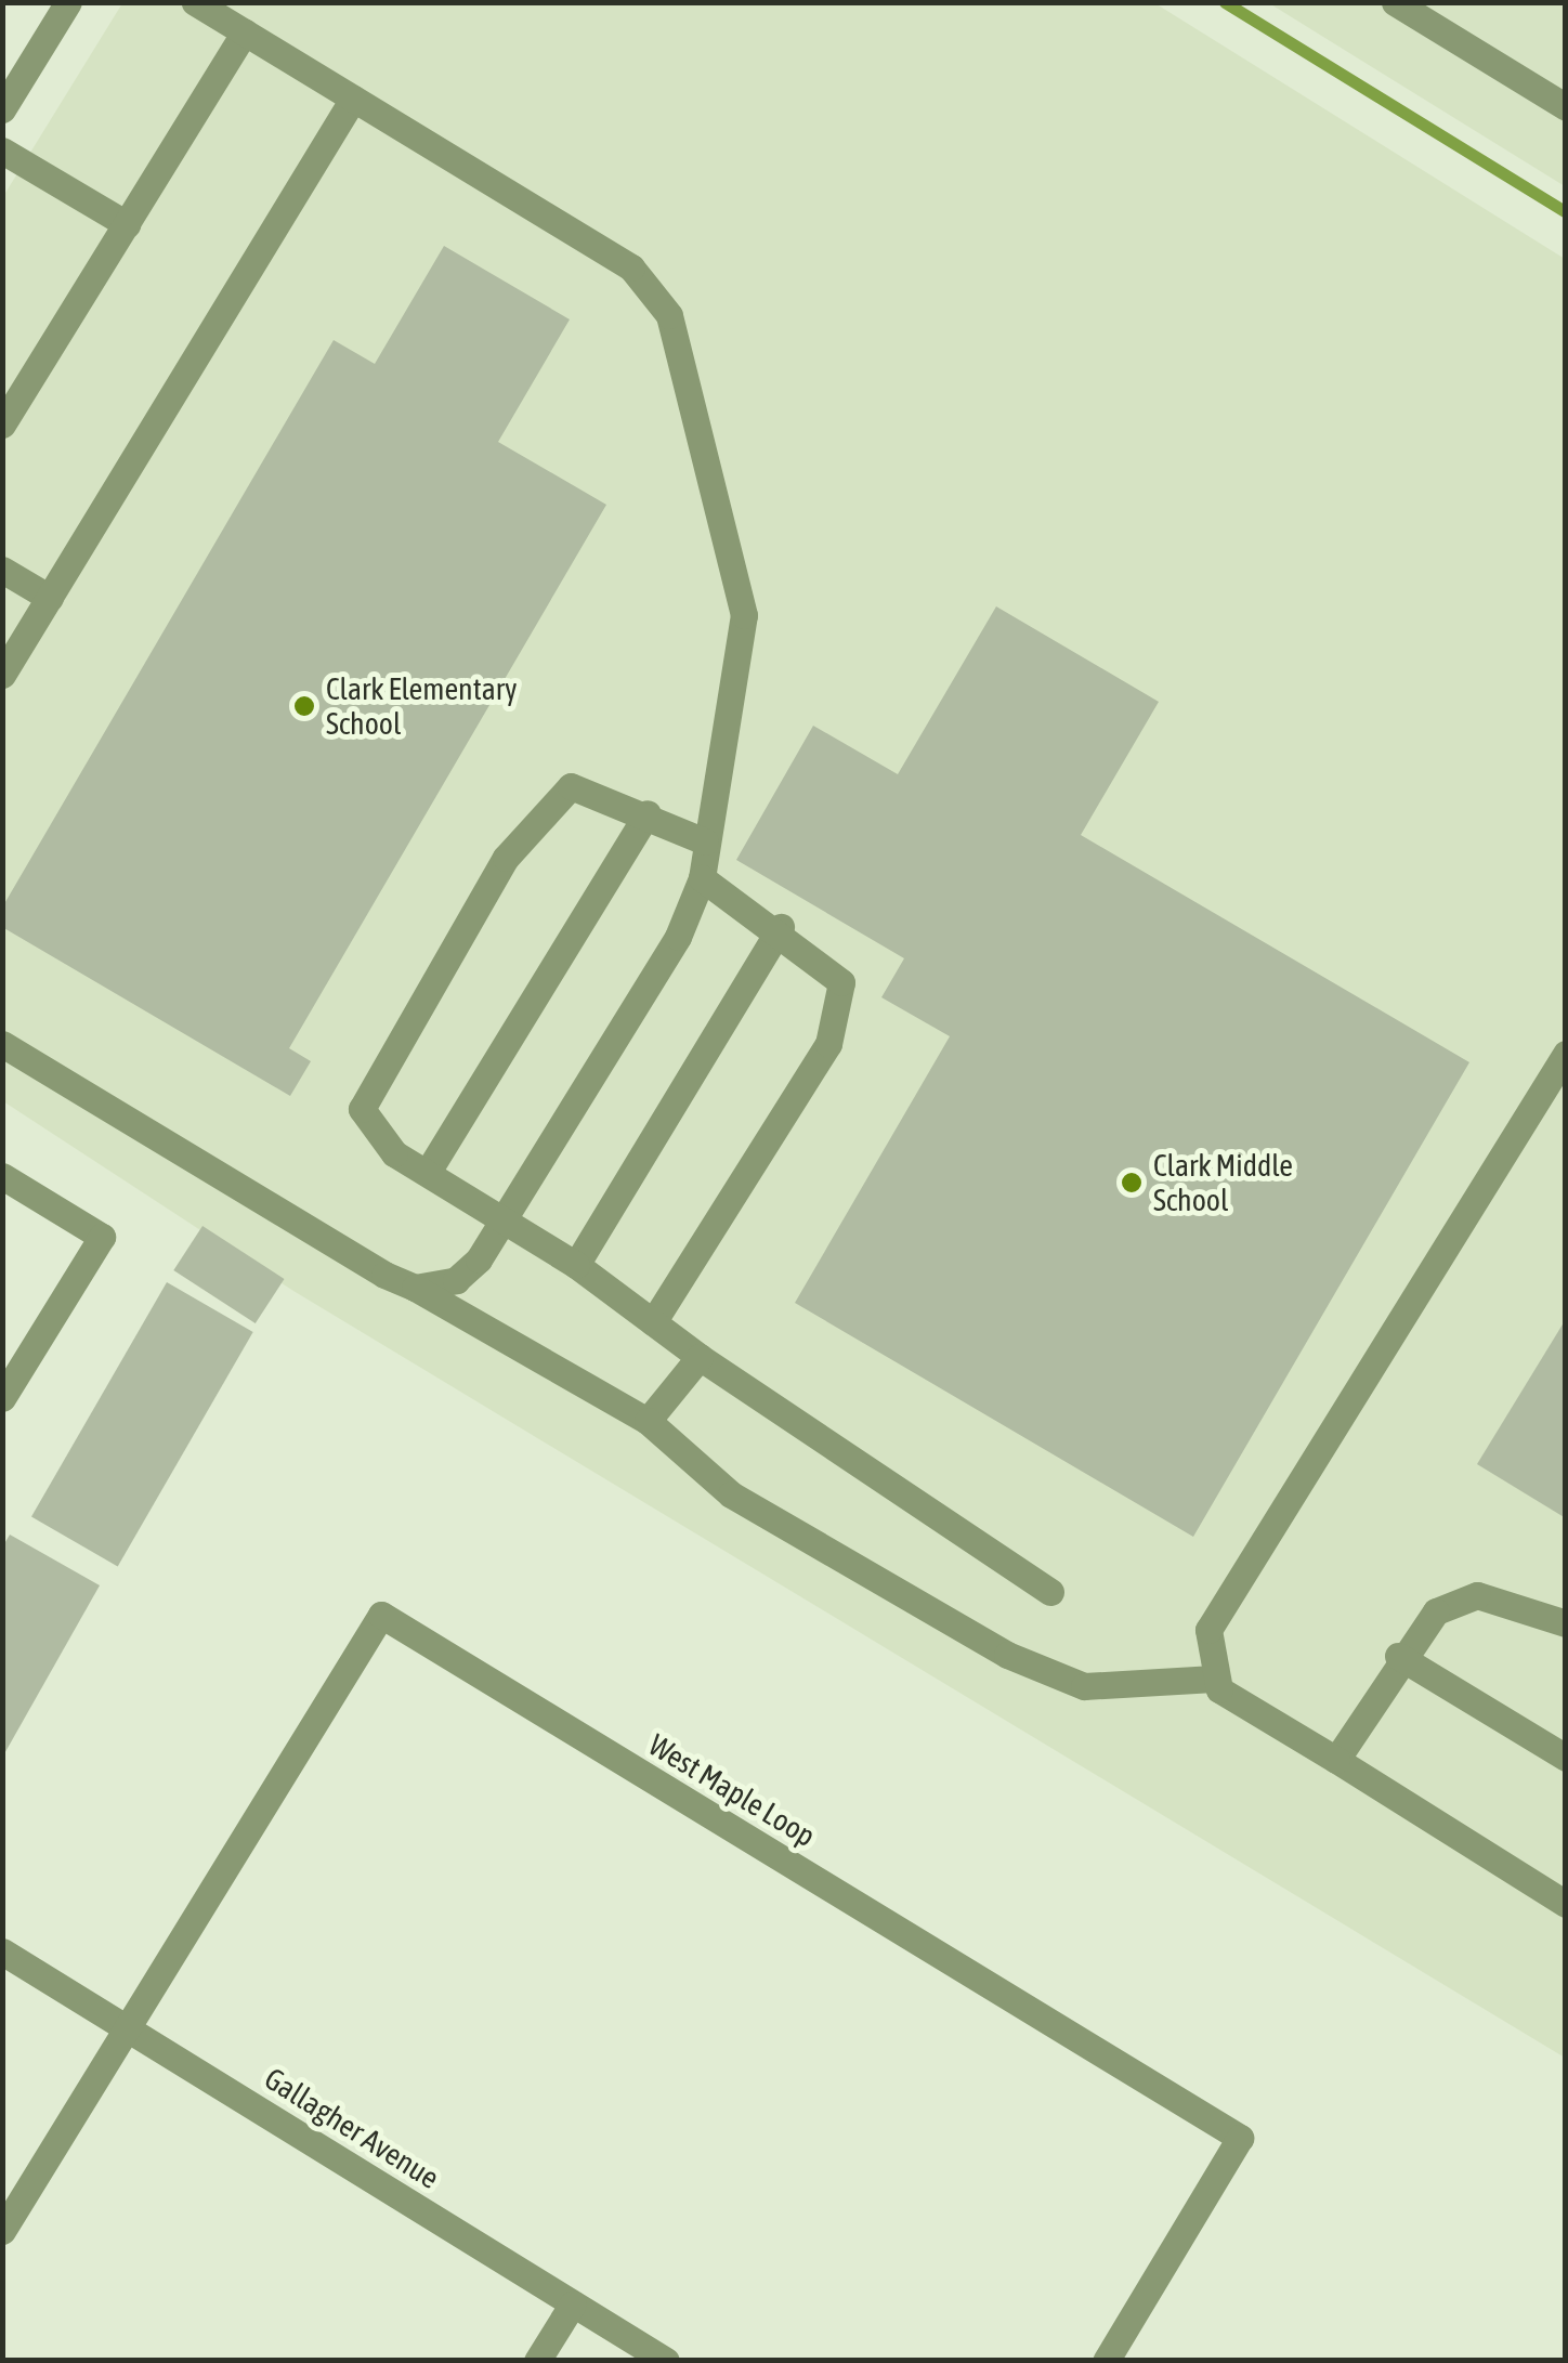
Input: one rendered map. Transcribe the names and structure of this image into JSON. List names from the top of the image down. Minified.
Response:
{"streets":{"street":["West Maple Loop","Gallagher Avenue"]},"crossings":[["West Maple Loop","Gallagher Avenue"]],"places":["Clark Elementary School","Clark Middle School"]}
